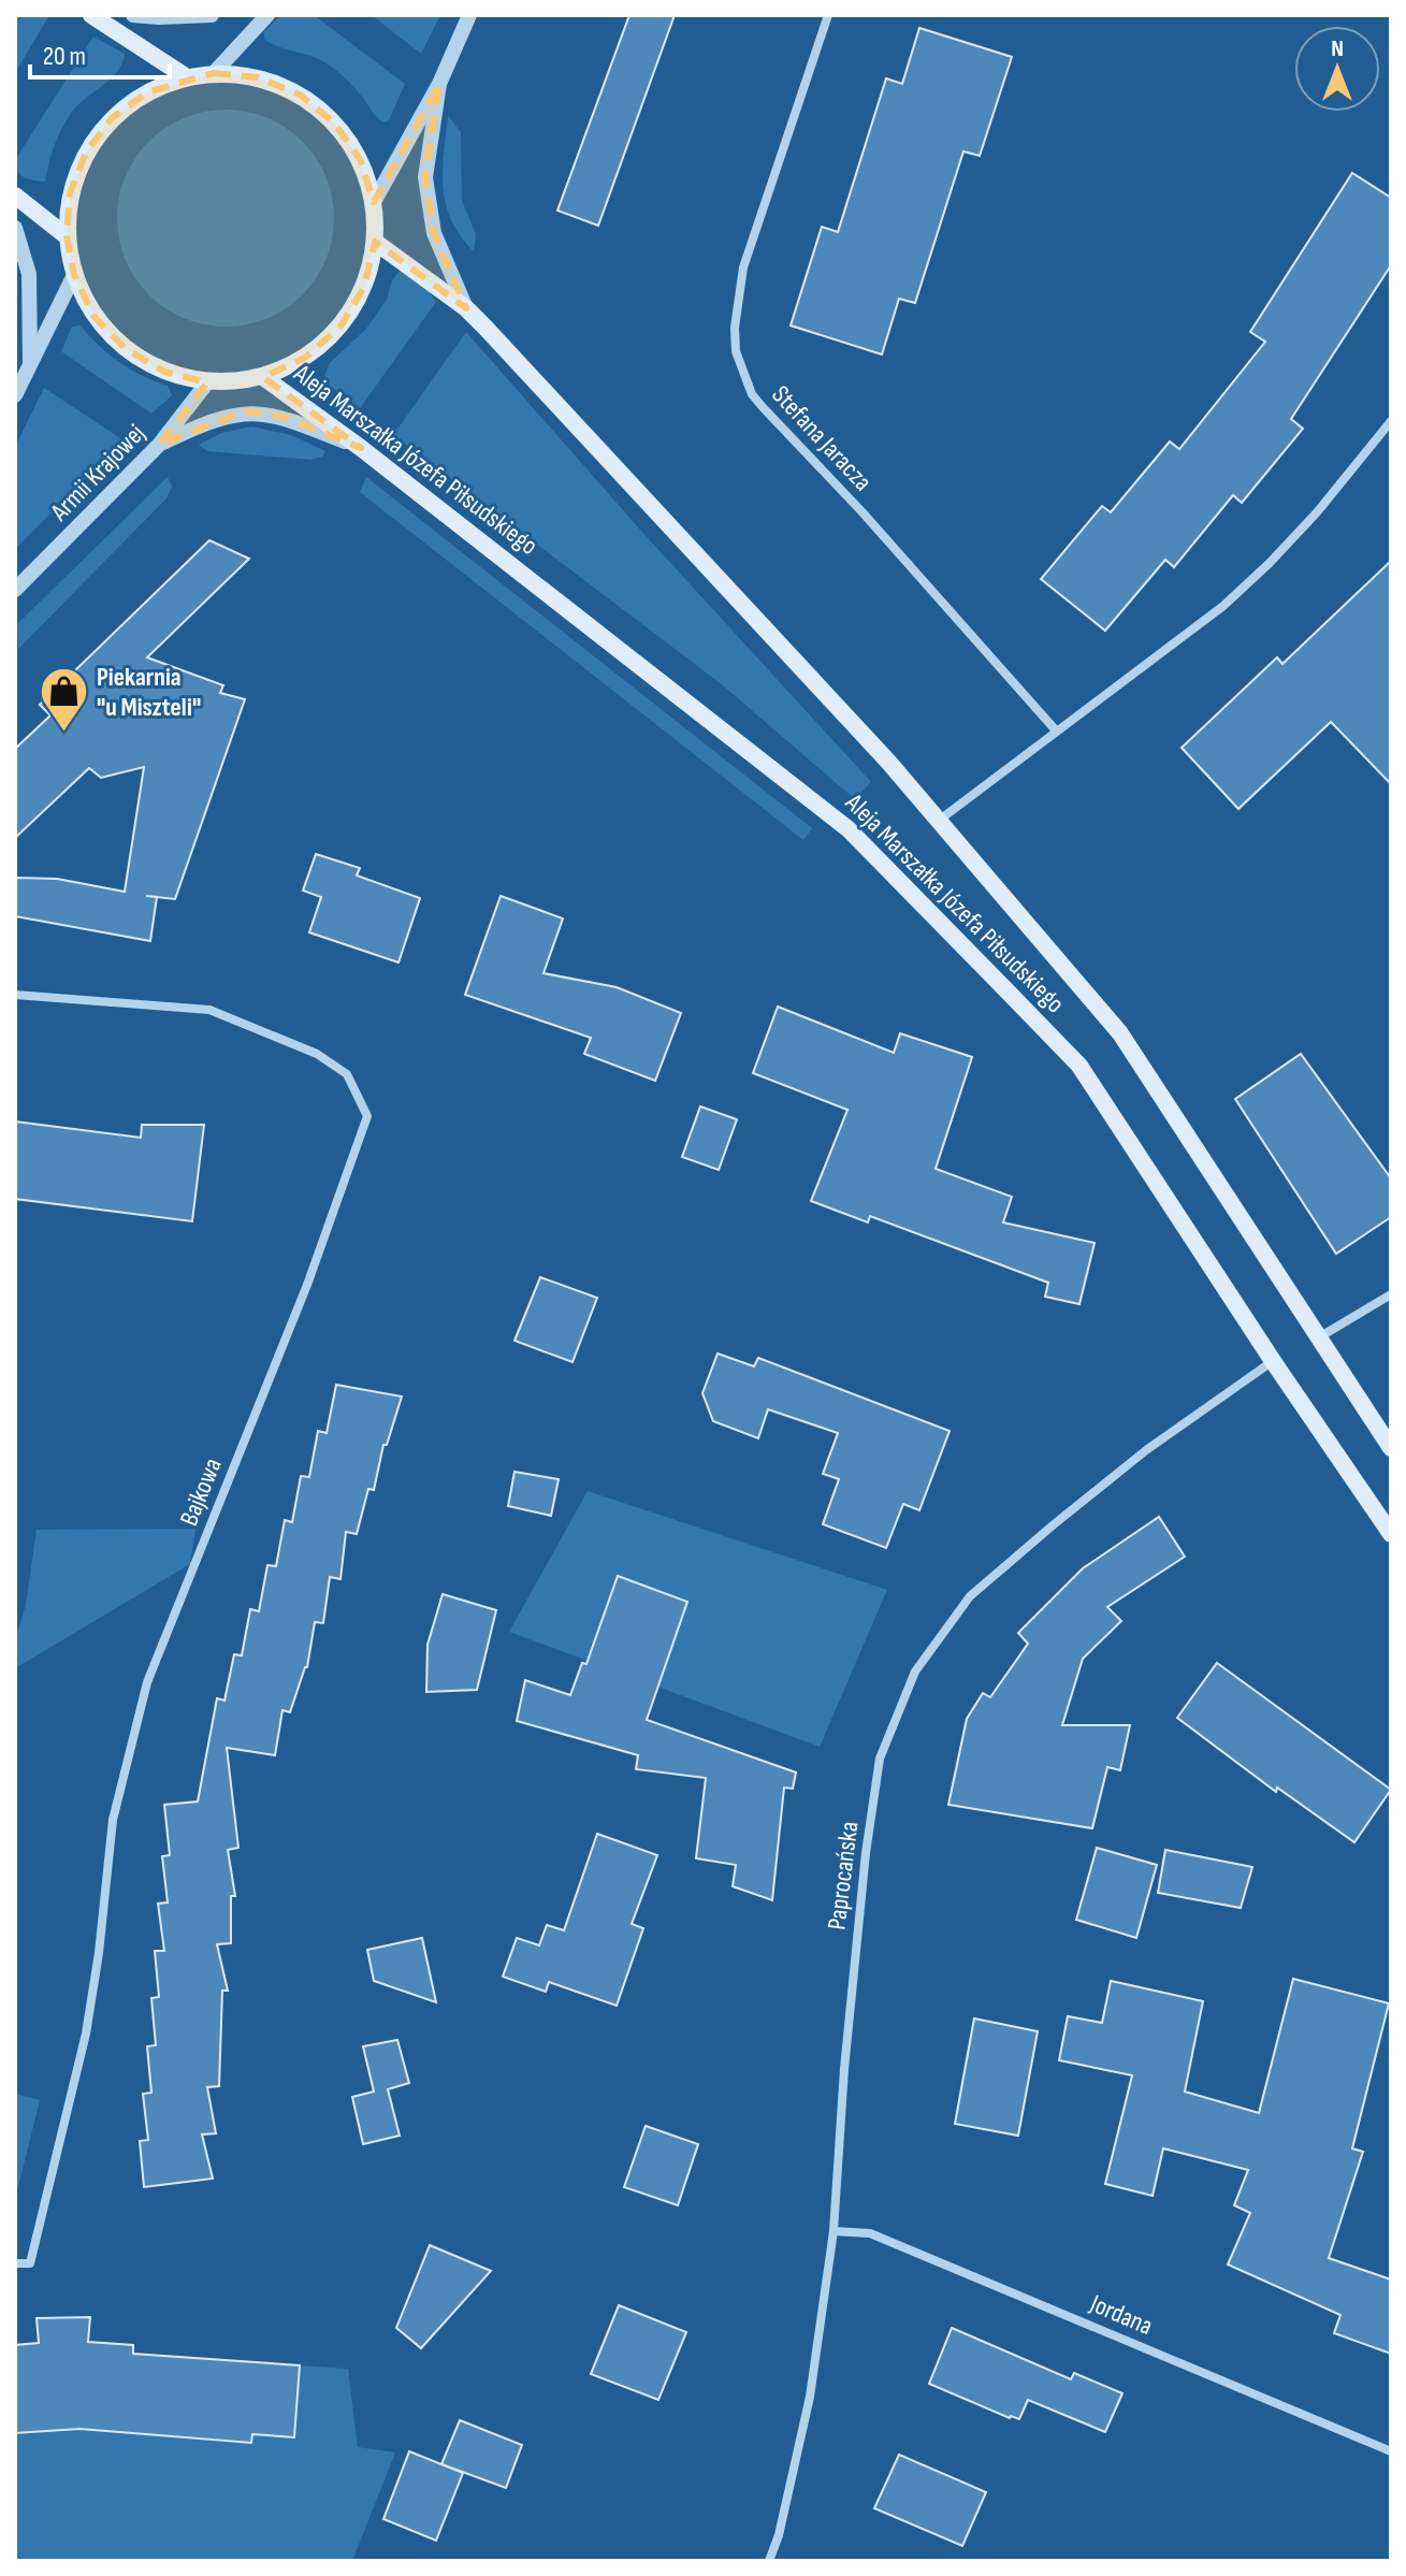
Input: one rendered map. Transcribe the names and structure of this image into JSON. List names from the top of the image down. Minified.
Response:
{"streets":{"main road":["Aleja Marszałka Józefa Piłsudskiego"],"street":["Stefana Jaracza","Armii Krajowej","Bajkowa","Paprocańska","Jordana"]},"crossings":[["Aleja Marszałka Józefa Piłsudskiego","Paprocańska"],["Paprocańska","Jordana"]],"places":{"shop":["Piekarnia \"u Miszteli\""]},"scale_bar":"20 m","north":"top"}
